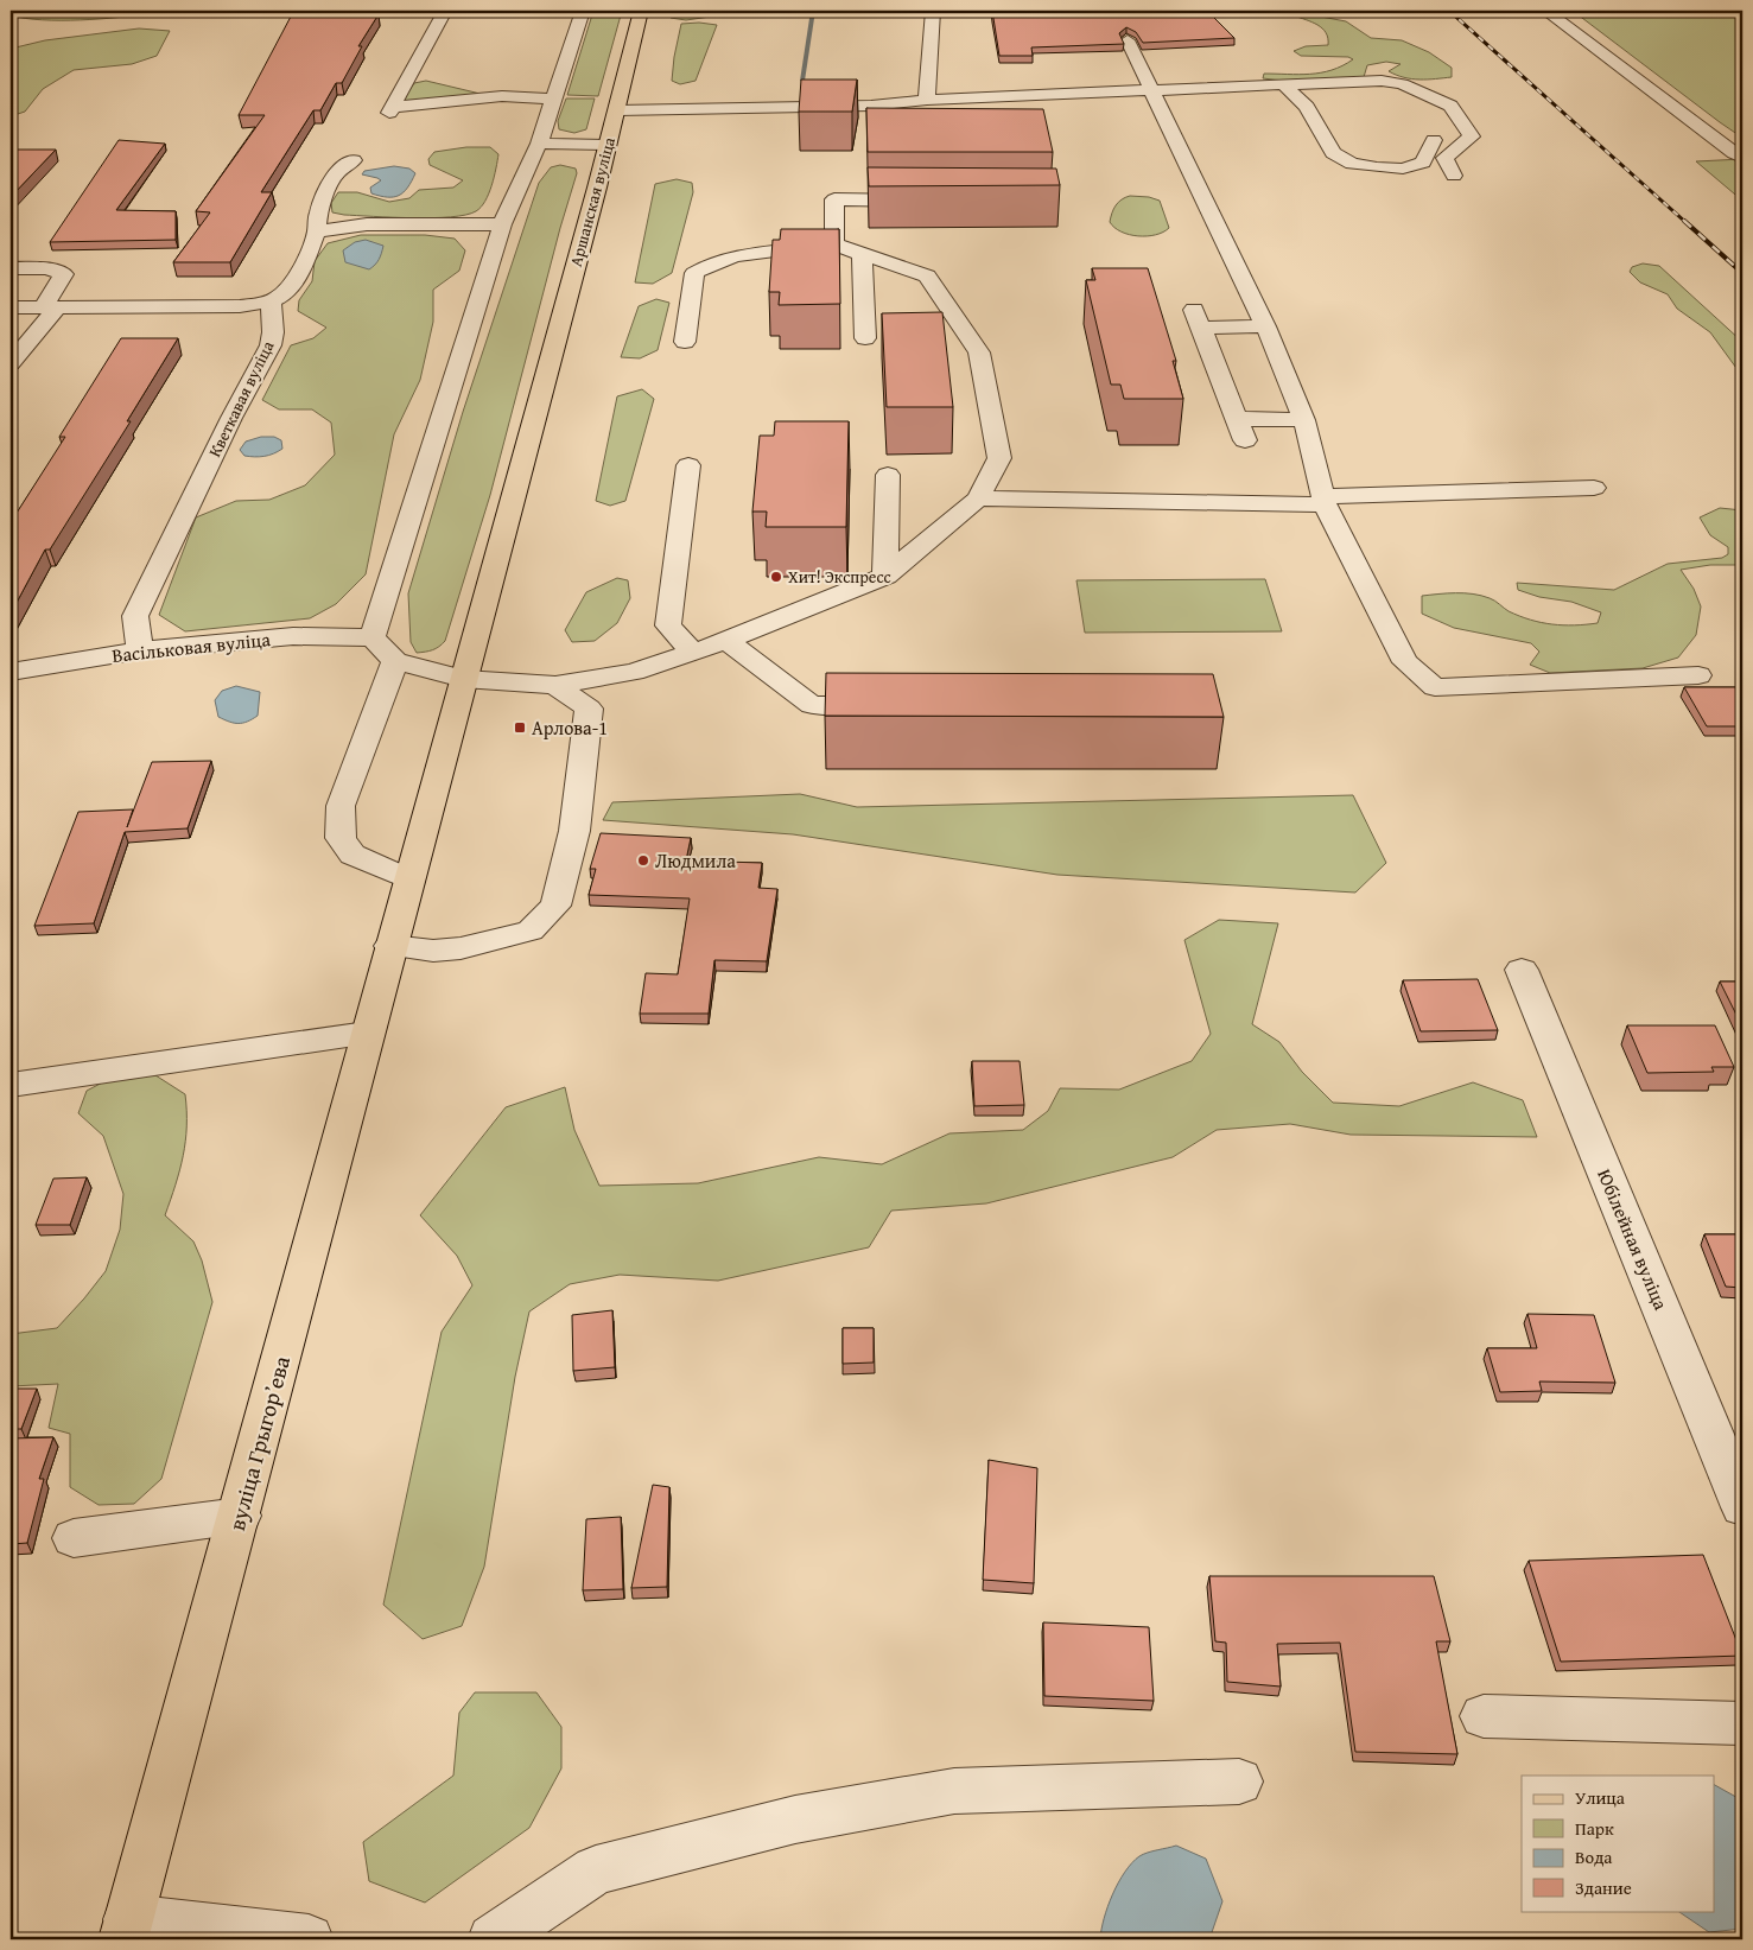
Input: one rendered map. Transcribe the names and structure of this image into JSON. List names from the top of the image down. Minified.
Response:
{"streets":{"main road":["Аршанская вуліца","вуліца Грыгорʼева"],"street":["Кветкавая вуліца","Васільковая вуліца","Юбілейная вуліца"]},"crossings":[["Аршанская вуліца","вуліца Грыгорʼева"],["Кветкавая вуліца","Васільковая вуліца"]],"places":{"other":["Хит! Экспресс","Людмила"],"transit":["Арлова-1"]},"legend":["Улица","Парк","Вода","Здание"]}
